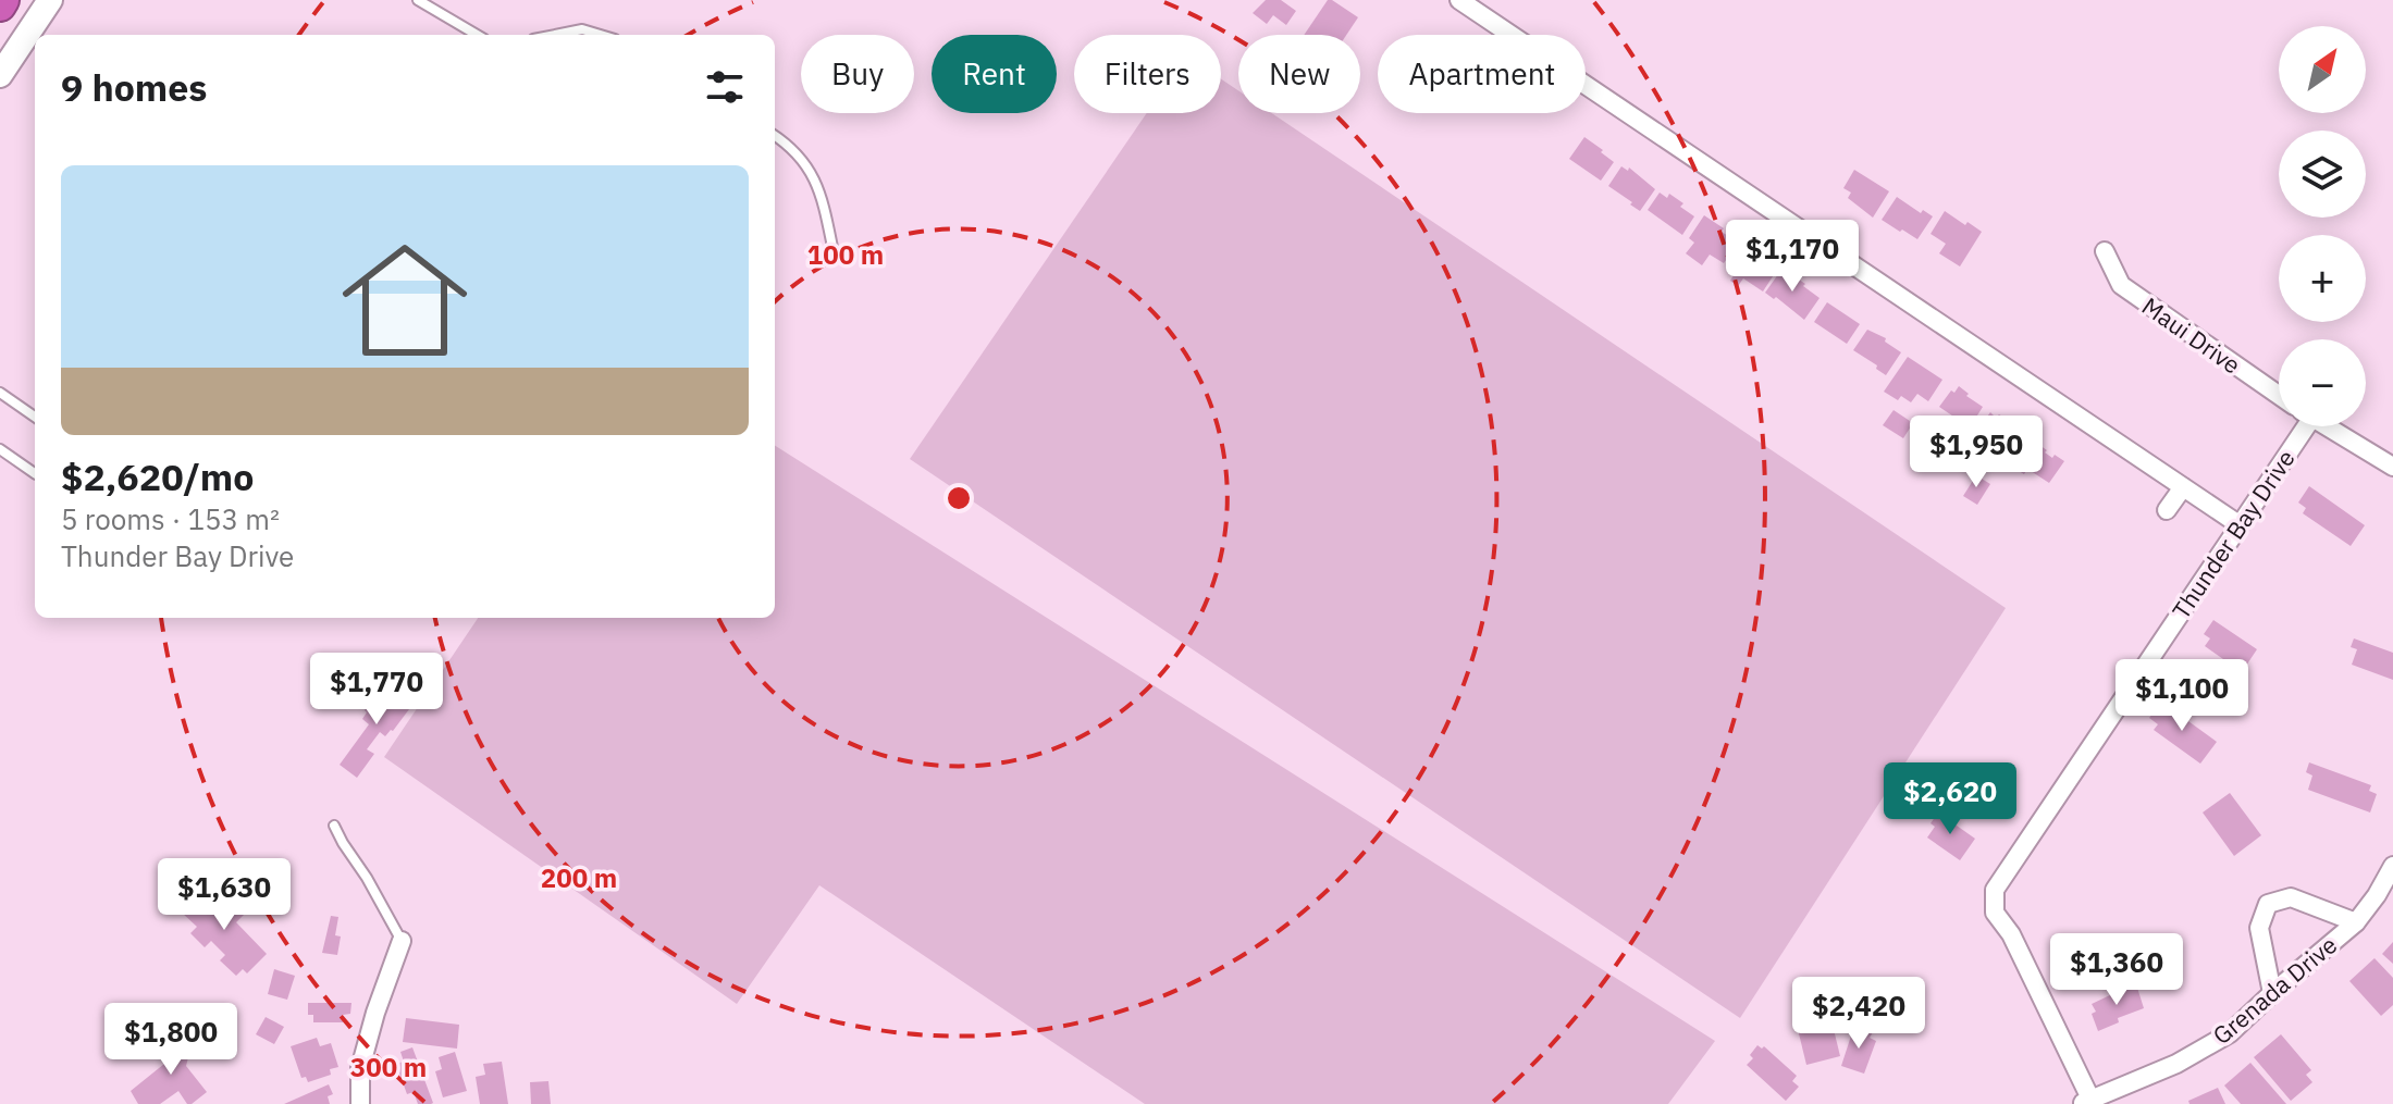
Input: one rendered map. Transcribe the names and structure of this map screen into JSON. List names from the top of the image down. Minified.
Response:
{"streets":{"street":["Maui Drive","Thunder Bay Drive","Grenada Drive"]},"crossings":[["Thunder Bay Drive","Grenada Drive"]],"north":"top right","page":{"map_buttons":["+","−"],"chip":["Buy","Rent","Filters","New","Apartment"],"heading":"9 homes","list":[{"name":"$2,620/mo","note":"5 rooms · 153 m² · Thunder Bay Drive"}],"price":["$1,170","$1,950","$1,770","$1,100","$2,620","$1,630","$1,360","$2,420","$1,800"]},"rings":["100 m","200 m","300 m"]}
